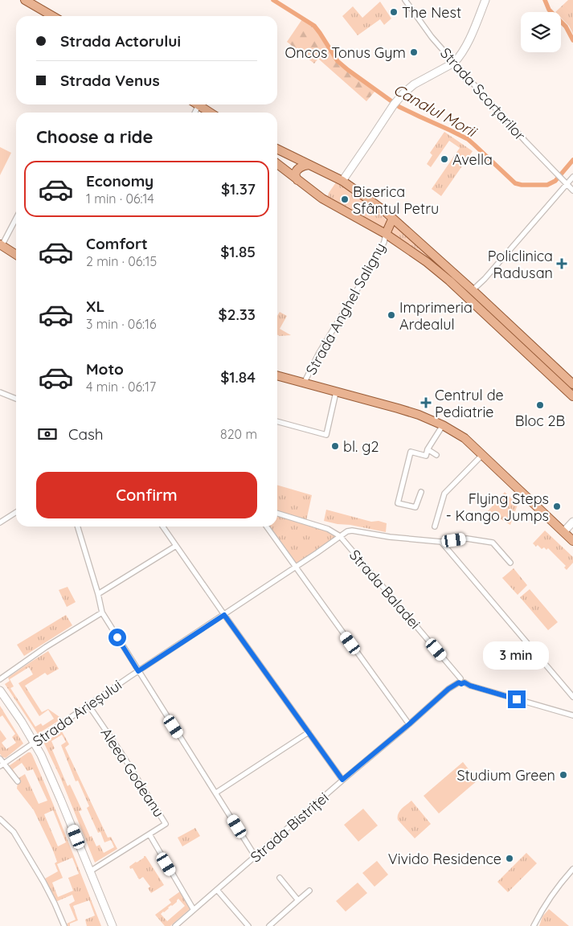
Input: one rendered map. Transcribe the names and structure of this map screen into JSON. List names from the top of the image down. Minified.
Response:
{"streets":{"street":["Strada Scorțarilor","Strada Anghel Saligny","Strada Baladei","Strada Arieșului","Aleea Godeanu","Strada Bistriței"]},"crossings":[["Strada Baladei","Strada Arieșului"],["Strada Baladei","Strada Bistriței"],["Strada Arieșului","Aleea Godeanu"],["Aleea Godeanu","Strada Bistriței"]],"water":["Canalul Morii"],"places":{"other":["The Nest","Oncos Tonus Gym","Avella","Biserica Sfântul Petru","Imprimeria Ardealul","Bloc 2B","bl. g2","Flying Steps - Kango Jumps","Studium Green","Vivido Residence"],"health":["Policlinica Radusan","Centrul de Pediatrie"]},"page":{"banner":["Strada Actorului","Strada Venus"],"heading":"Choose a ride","list":[{"name":"Economy","note":"1 min · 06:14","value":"$1.37"},{"name":"Comfort","note":"2 min · 06:15","value":"$1.85"},{"name":"XL","note":"3 min · 06:16","value":"$2.33"},{"name":"Moto","note":"4 min · 06:17","value":"$1.84"}],"pay":["Cash","820 m"],"buttons":"Confirm","bubble":"3 min"}}
